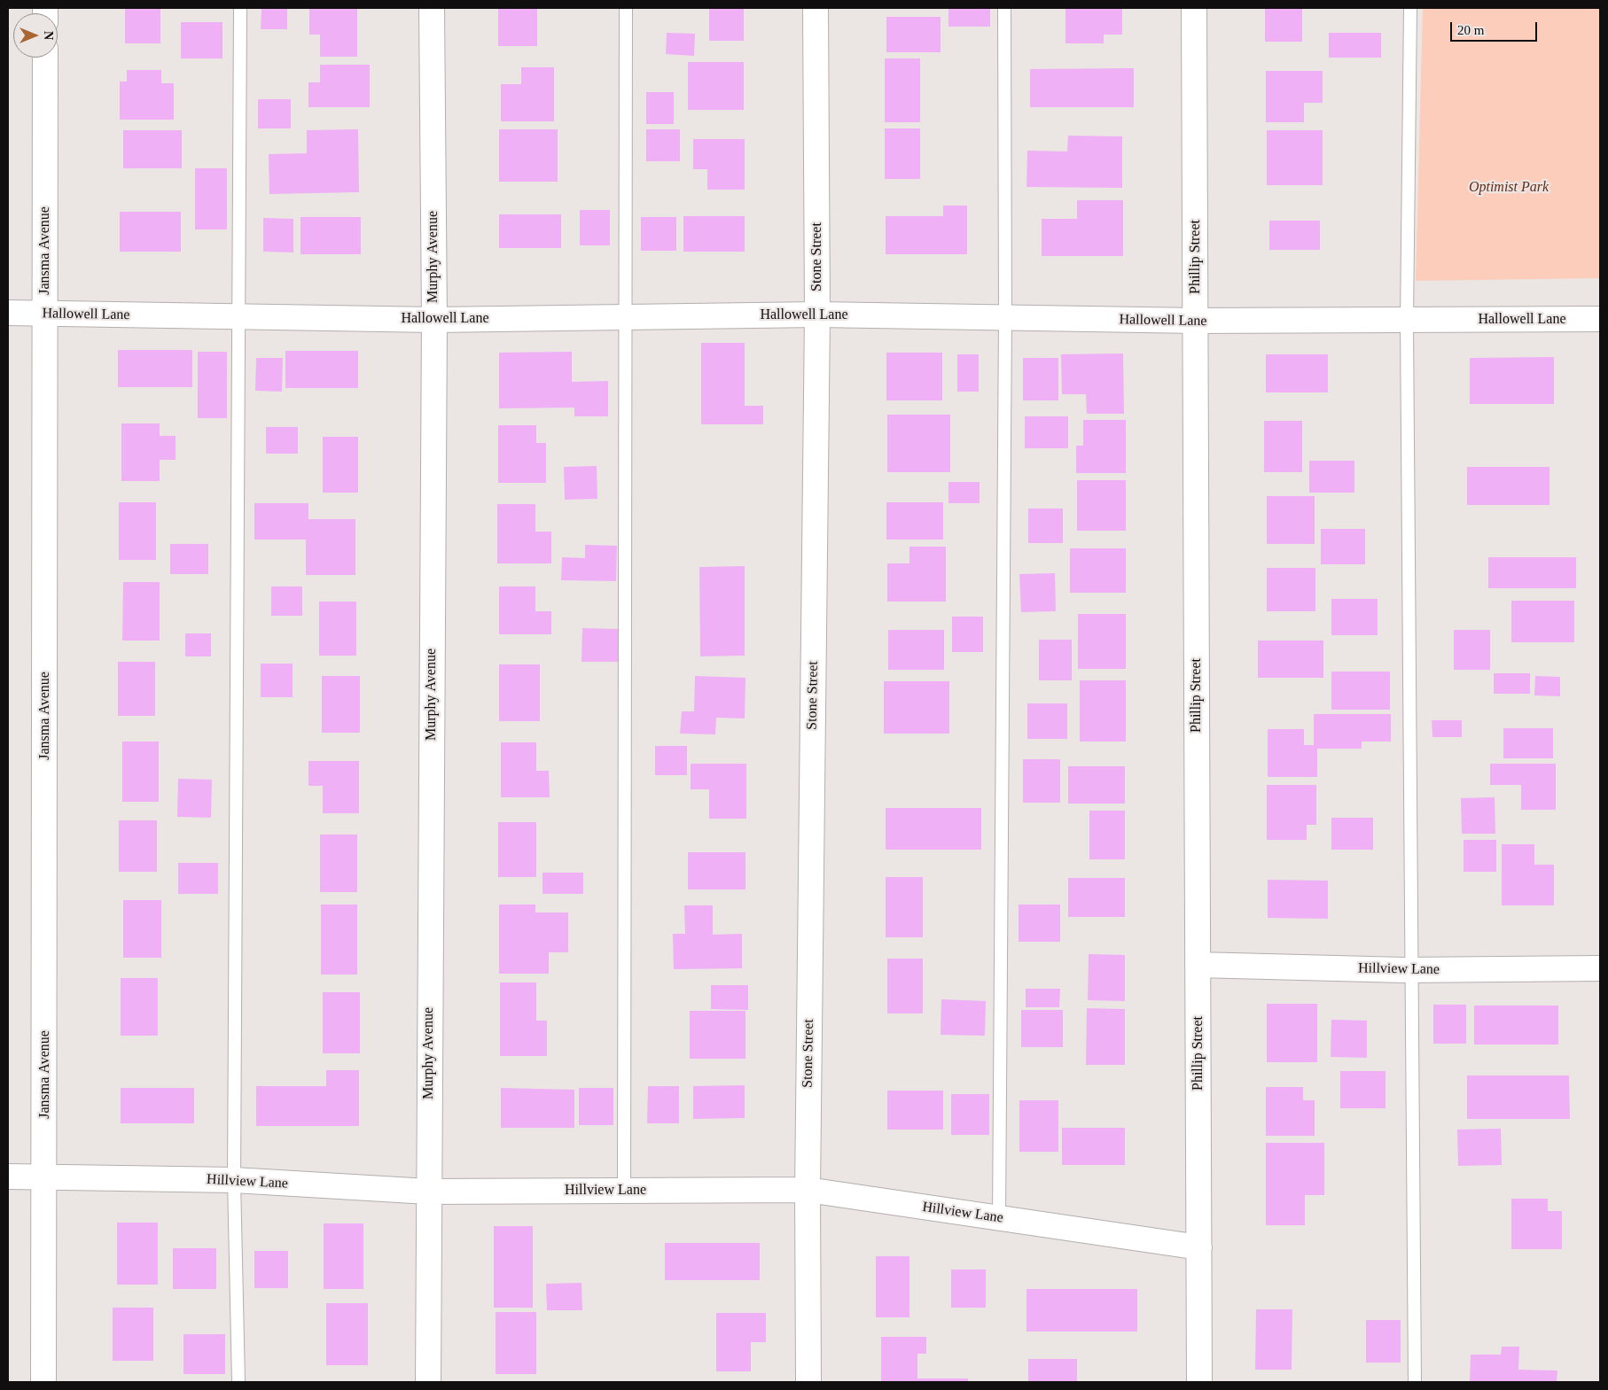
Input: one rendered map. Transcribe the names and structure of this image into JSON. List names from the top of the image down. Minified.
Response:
{"streets":{"street":["Jansma Avenue","Murphy Avenue","Stone Street","Phillip Street","Hallowell Lane","Hillview Lane"]},"crossings":[["Jansma Avenue","Hallowell Lane"],["Jansma Avenue","Hillview Lane"],["Murphy Avenue","Hallowell Lane"],["Murphy Avenue","Hillview Lane"],["Stone Street","Hallowell Lane"],["Stone Street","Hillview Lane"],["Phillip Street","Hallowell Lane"],["Phillip Street","Hillview Lane"]],"parks":["Optimist Park"],"scale_bar":"20 m","north":"right"}
